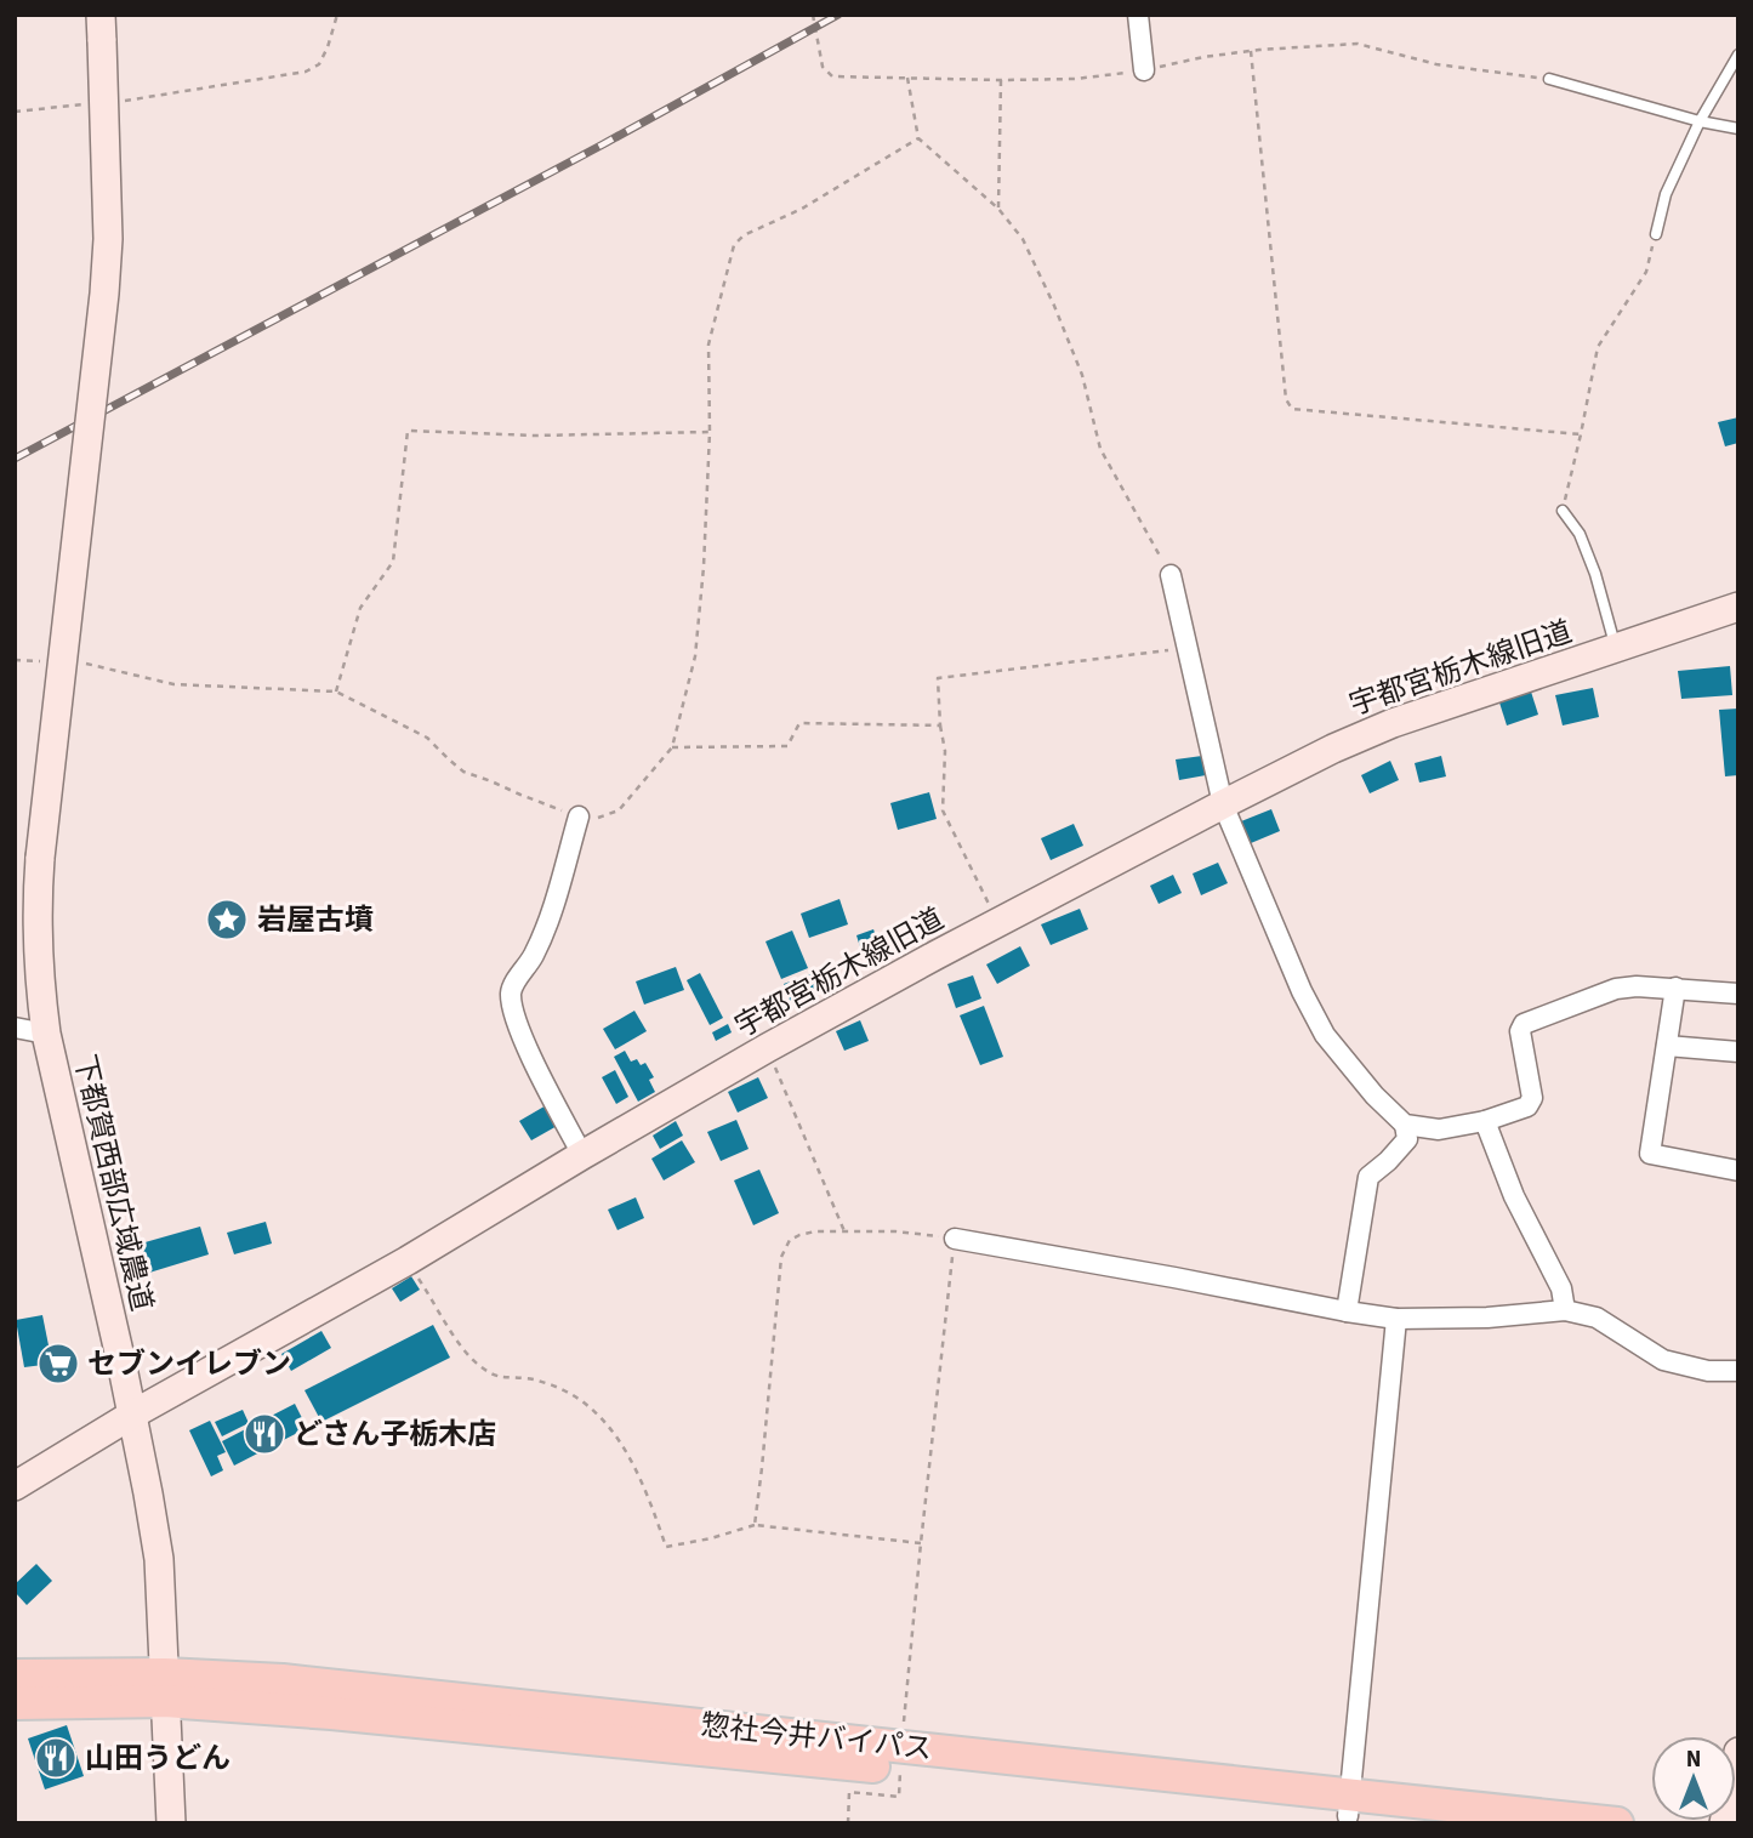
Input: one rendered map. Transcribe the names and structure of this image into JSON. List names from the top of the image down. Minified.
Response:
{"streets":{"main road":["惣社今井バイパス"],"street":["宇都宮栃木線旧道","下都賀西部広域農道"]},"crossings":[["宇都宮栃木線旧道","下都賀西部広域農道"],["下都賀西部広域農道","惣社今井バイパス"]],"places":{"place":["岩屋古墳"],"supermarket":["セブンイレブン"],"restaurant":["どさん子栃木店","山田うどん"]},"north":"top"}
